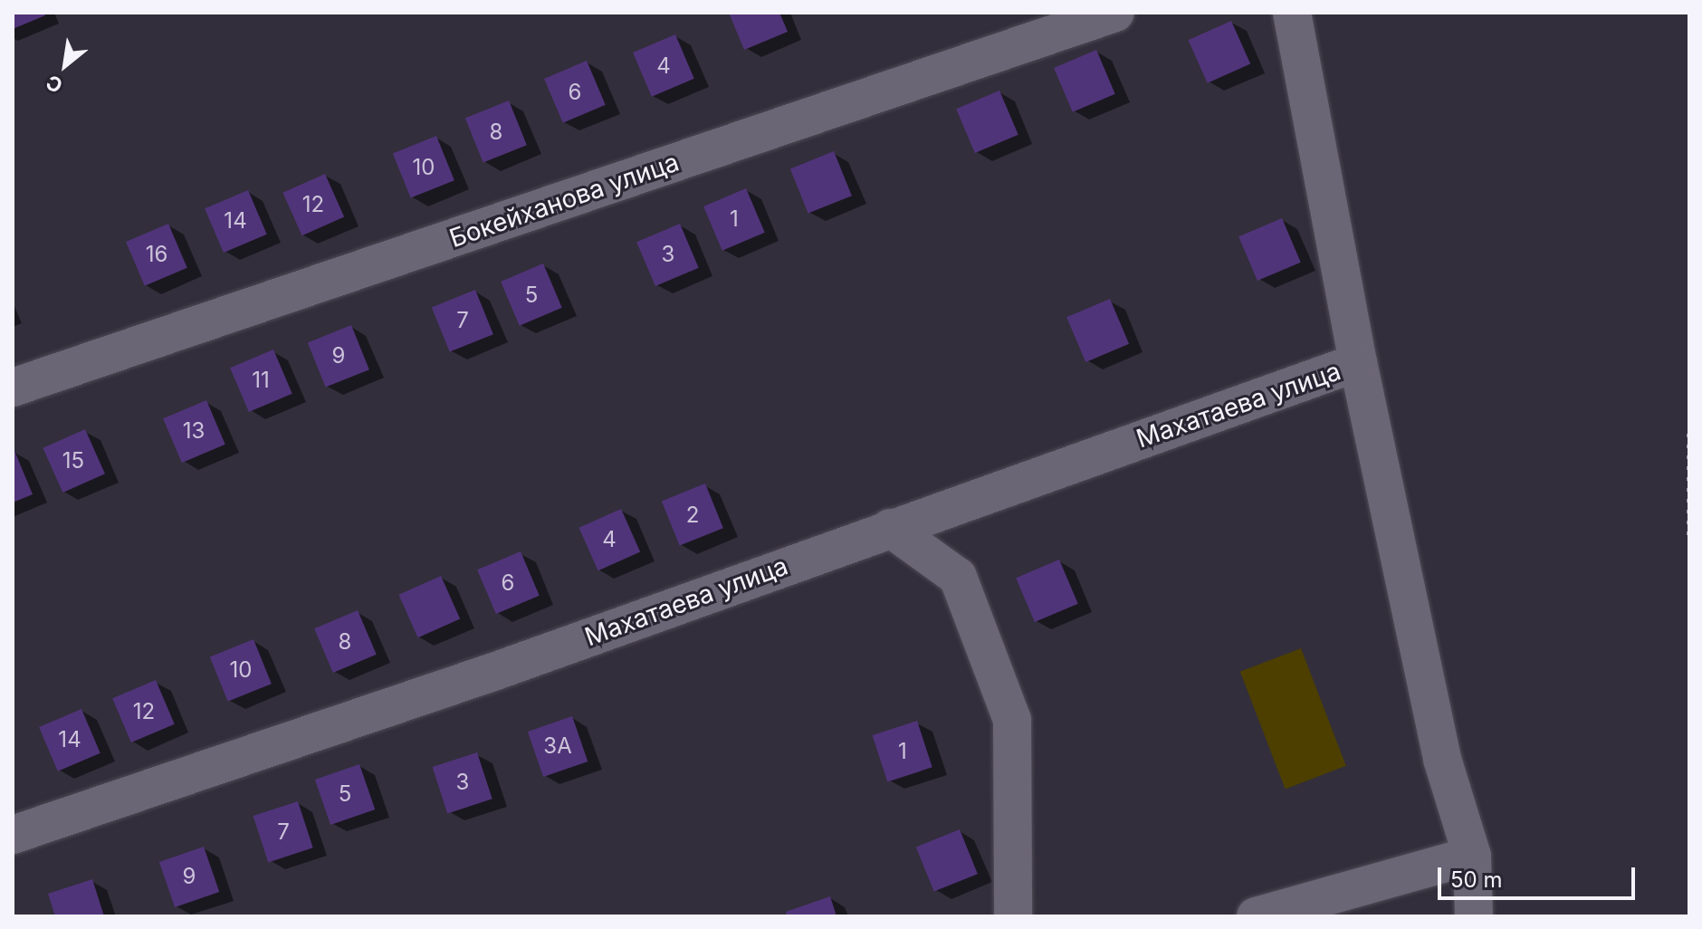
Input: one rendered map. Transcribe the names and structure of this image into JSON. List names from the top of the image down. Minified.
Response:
{"streets":{"street":["Бокейханова улица","Махатаева улица"]},"house_numbers":["4","6","8","10","12","1","14","16","3","5","7","9","11","13","15","2","4","6","8","10","12","14","3А","1","3","5","7","9"],"scale_bar":"50 m","north":"bottom left"}
